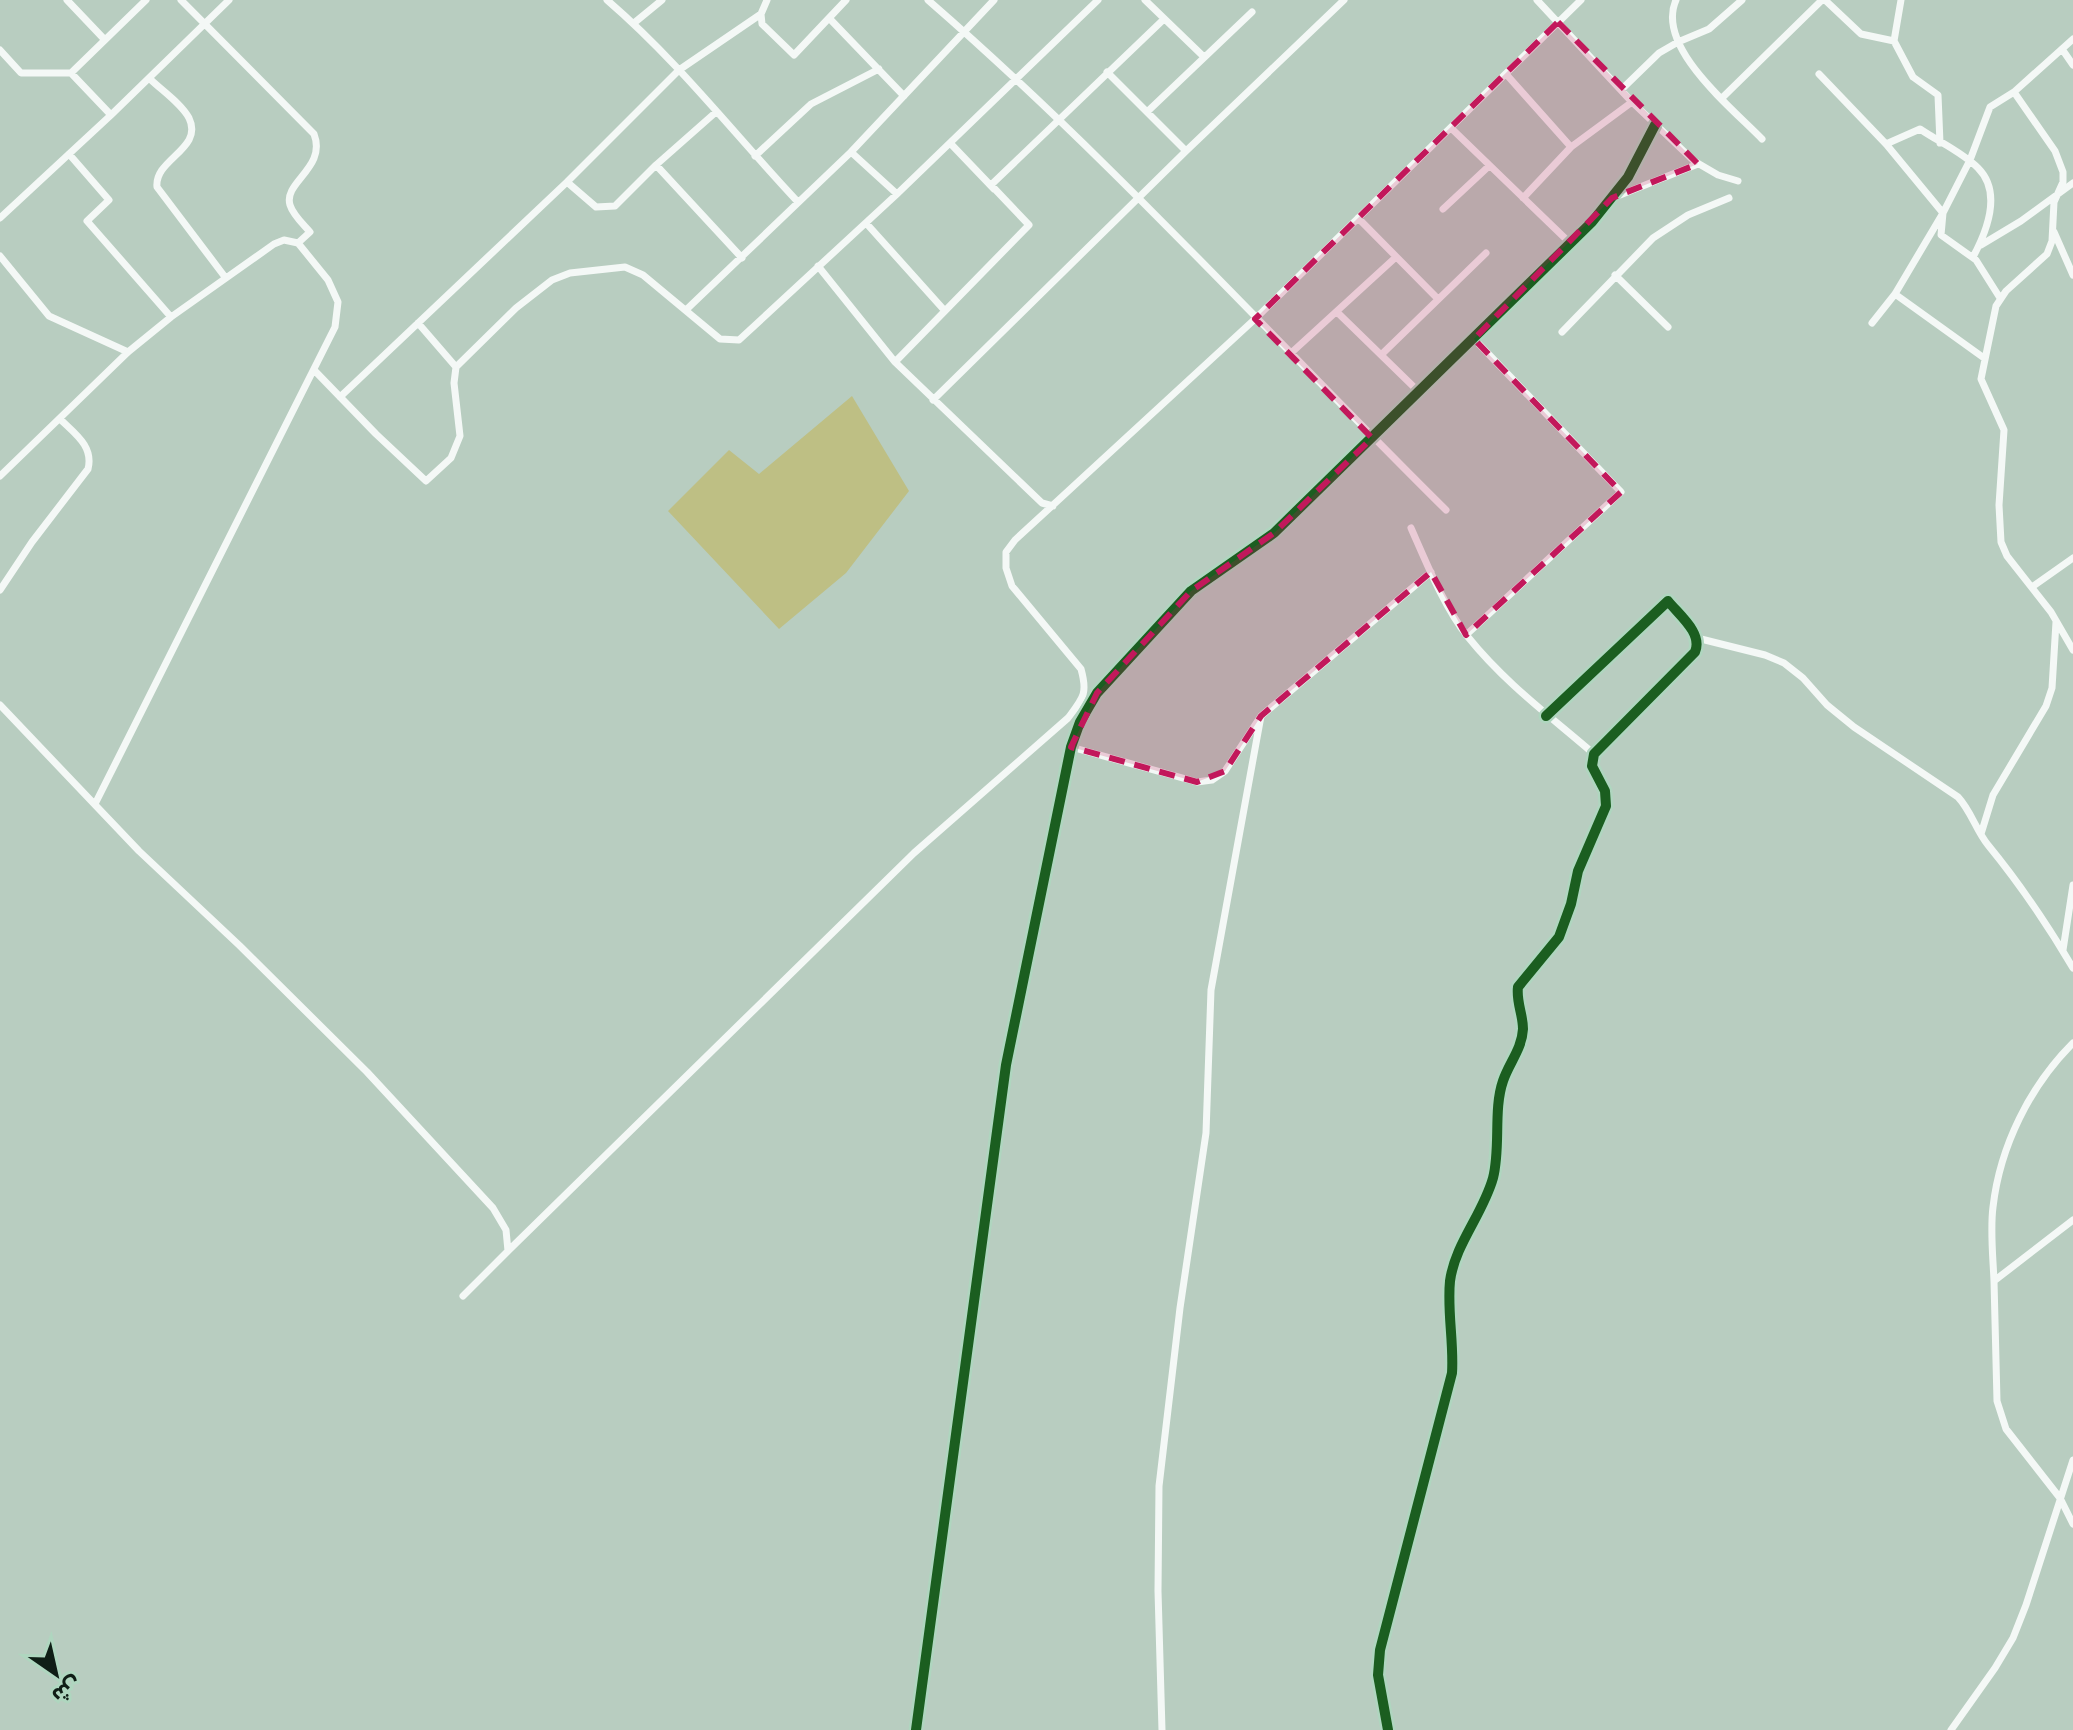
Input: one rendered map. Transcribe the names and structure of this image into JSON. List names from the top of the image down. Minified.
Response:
{"north":"bottom right"}
